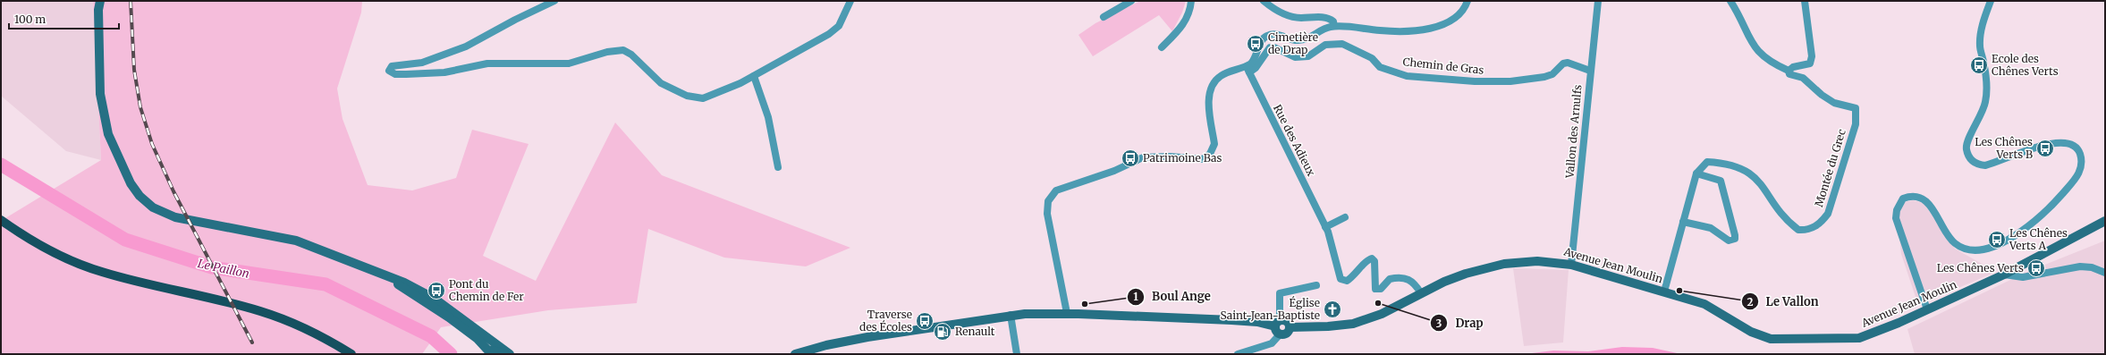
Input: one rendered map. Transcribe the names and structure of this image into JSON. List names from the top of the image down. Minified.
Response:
{"streets":{"street":["Chemin de Gras","Vallon des Arnulfs","Rue des Adieux","Montée du Grec","Avenue Jean Moulin"]},"crossings":[["Chemin de Gras","Vallon des Arnulfs"],["Chemin de Gras","Rue des Adieux"],["Vallon des Arnulfs","Avenue Jean Moulin"],["Rue des Adieux","Avenue Jean Moulin"]],"water":["Le Paillon"],"places":{"bus stop":["Cimetière de Drap","Ecole des Chênes Verts","Les Chênes Verts B","Patrimoine Bas","Les Chênes Verts A","Les Chênes Verts","Pont du Chemin de Fer","Traverse des Écoles"],"other":["Le Vallon","Drap","Boul Ange"],"church":["Église Saint-Jean-Baptiste"],"fuel station":["Renault"]},"scale_bar":"100 m"}
